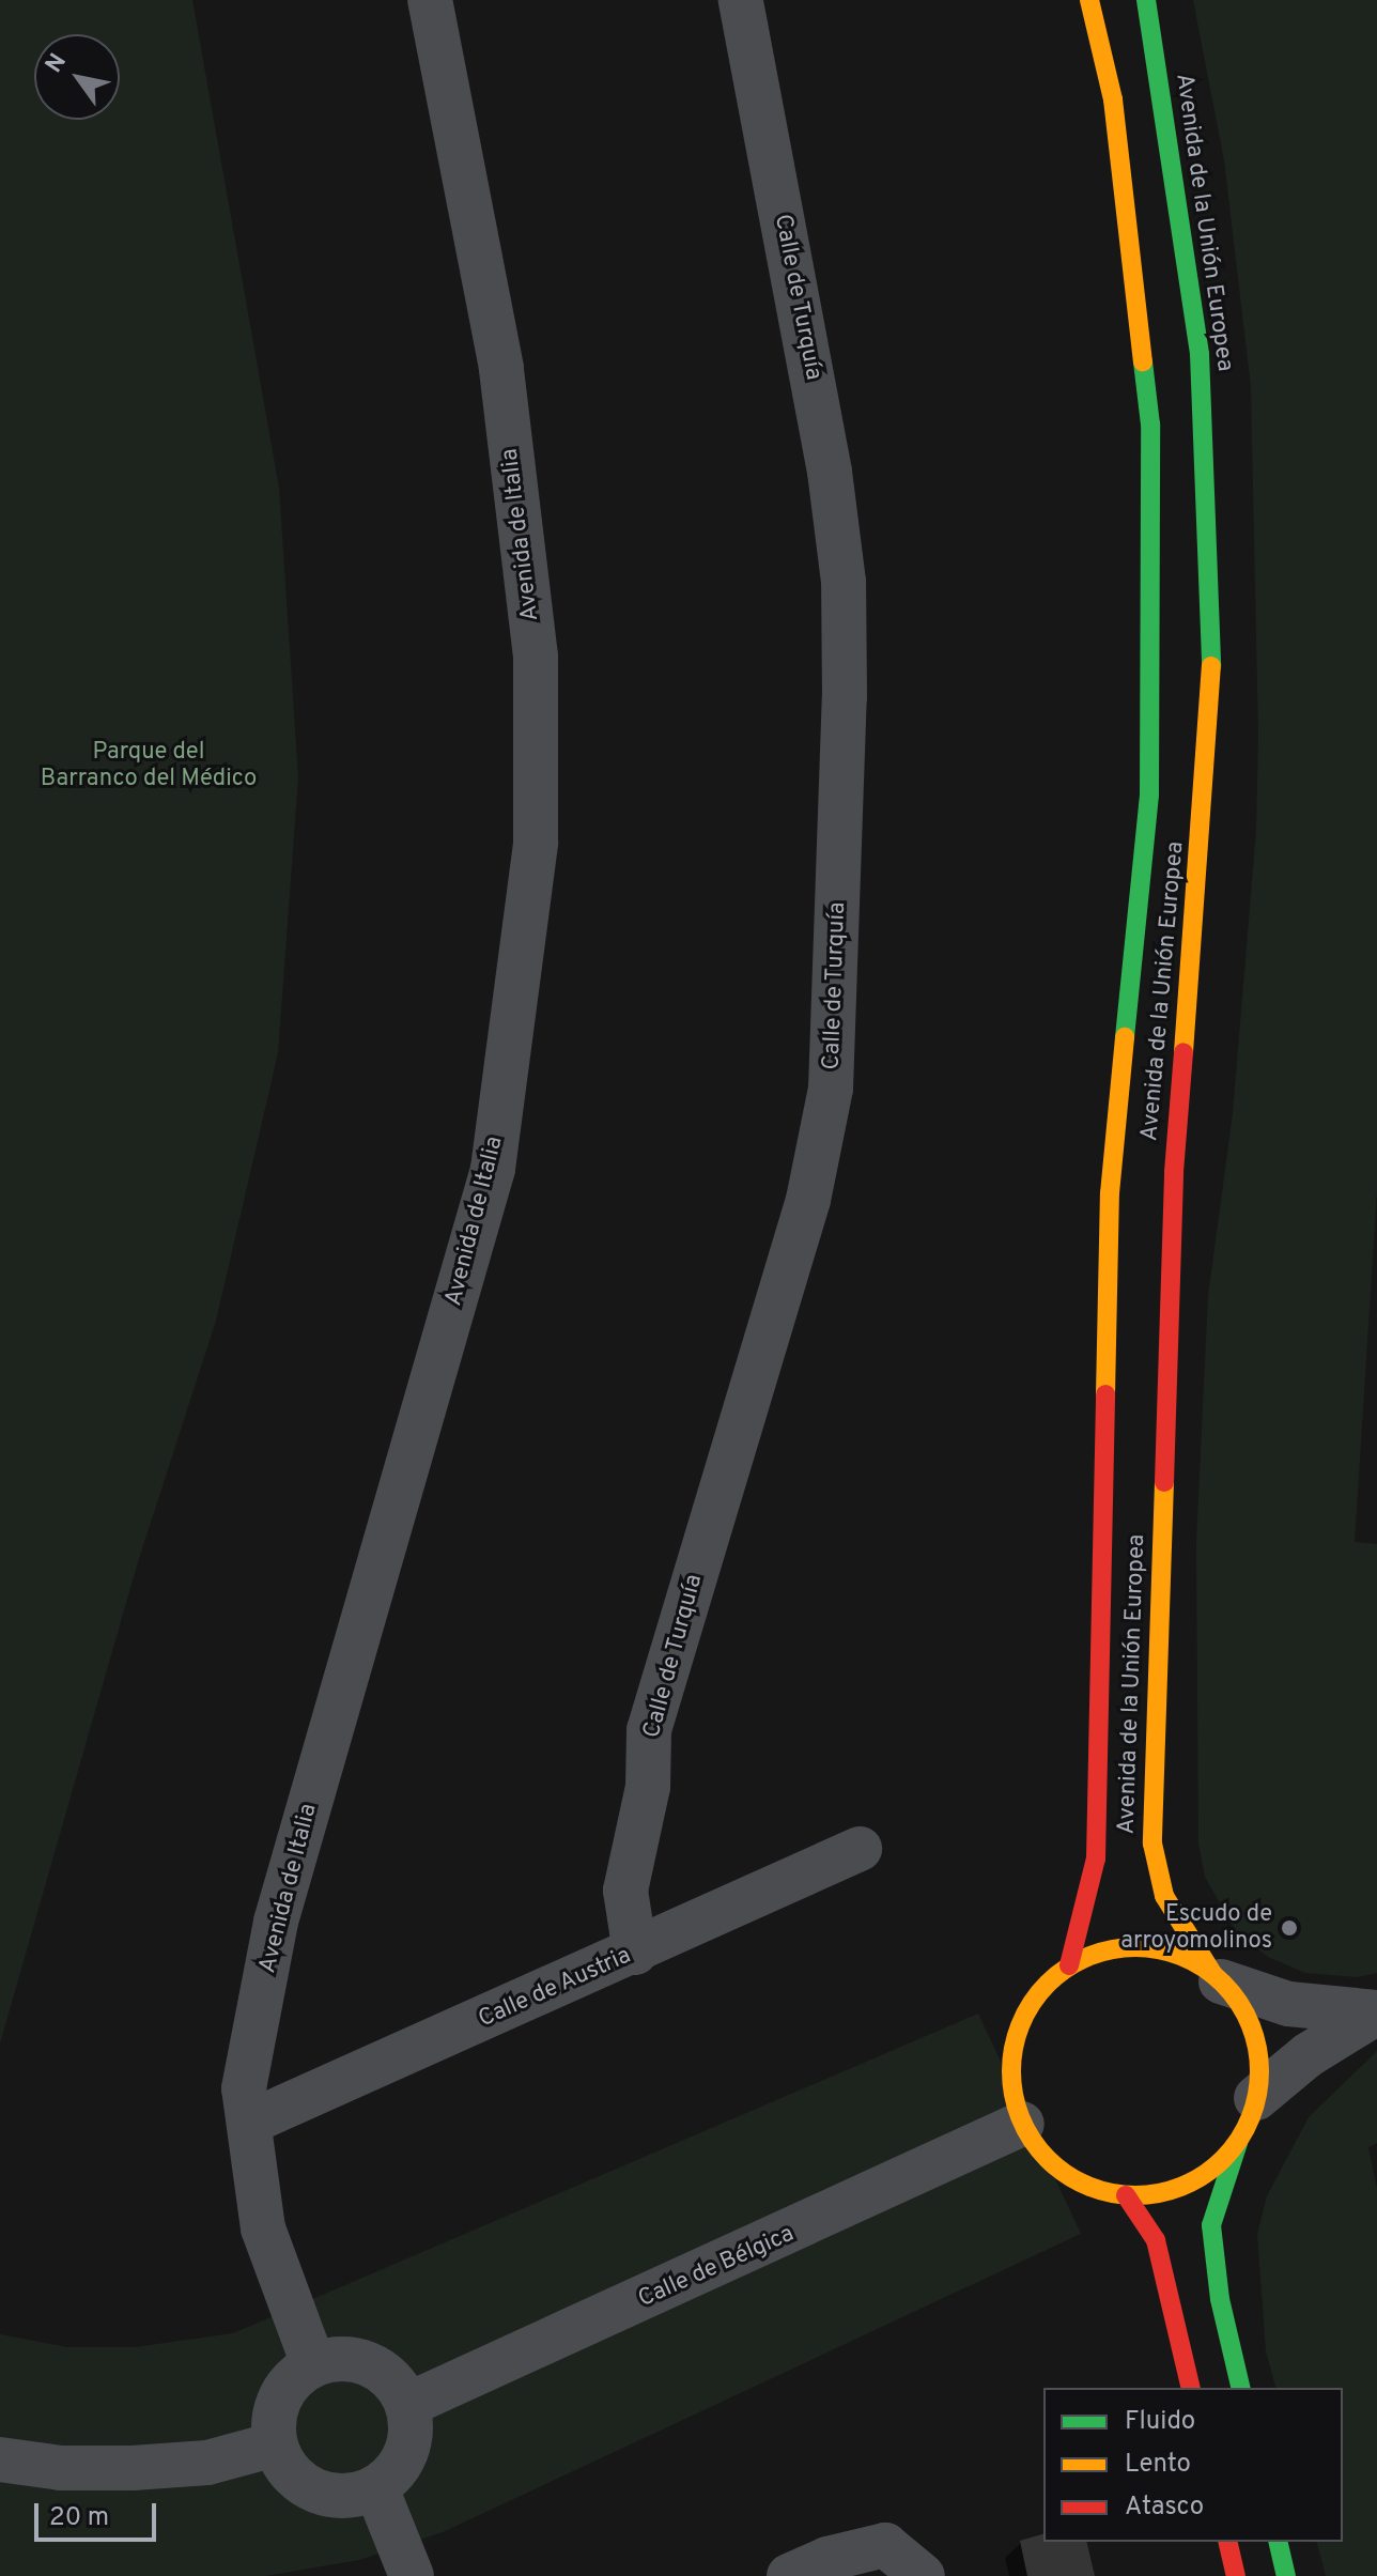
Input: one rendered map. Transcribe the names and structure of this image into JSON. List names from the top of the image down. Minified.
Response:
{"streets":{"main road":["Avenida de la Unión Europea"],"street":["Calle de Turquía","Avenida de Italia","Calle de Austria","Calle de Bélgica"]},"crossings":[["Avenida de la Unión Europea","Calle de Bélgica"],["Calle de Turquía","Calle de Austria"],["Avenida de Italia","Calle de Austria"],["Avenida de Italia","Calle de Bélgica"]],"parks":["Parque del Barranco del Médico"],"places":["Escudo de arroyomolinos"],"legend":["Fluido","Lento","Atasco"],"scale_bar":"20 m","north":"top left"}
